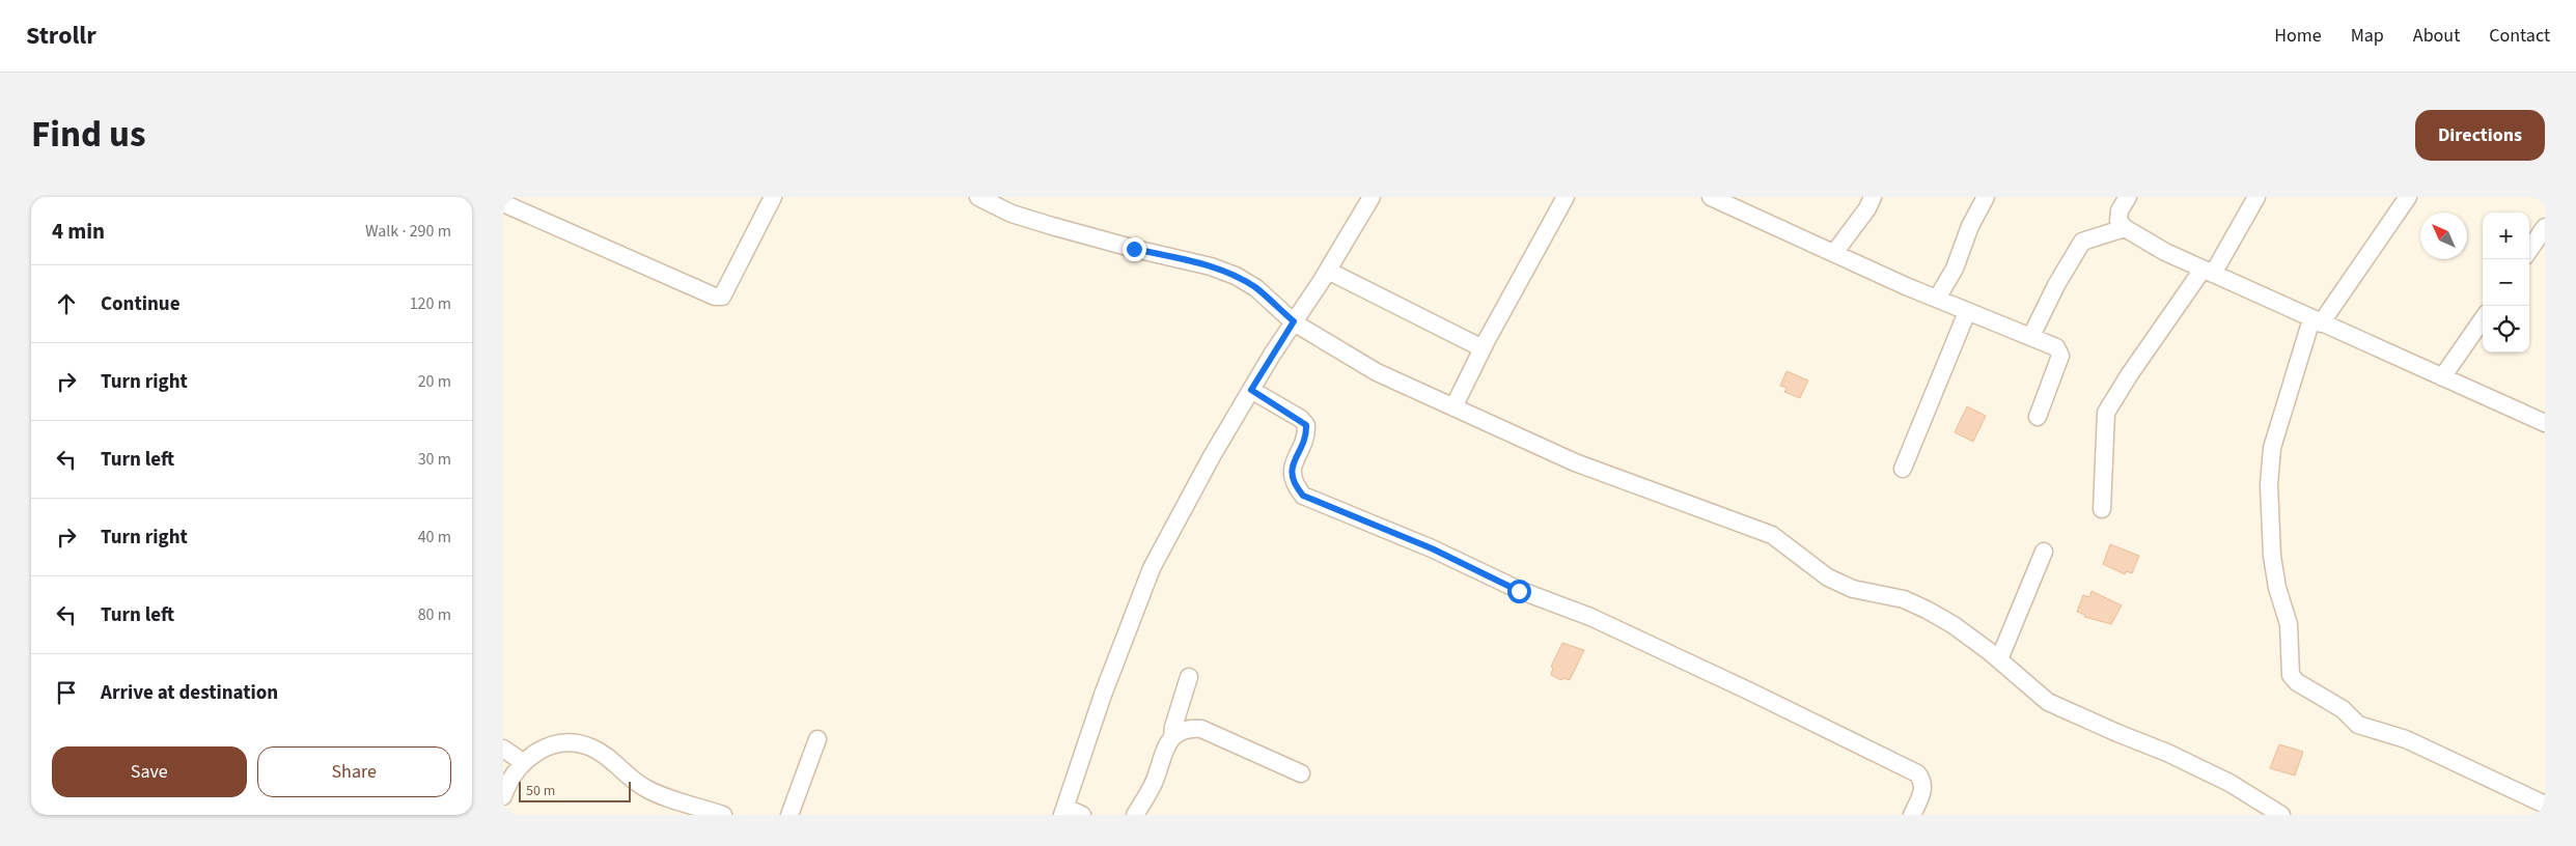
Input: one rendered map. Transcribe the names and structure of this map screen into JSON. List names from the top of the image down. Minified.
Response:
{"scale_bar":"50 m","north":"top left","page":{"header":"Strollr","nav":["Home","Map","About","Contact"],"title":"Find us","buttons":["Directions",["Save","Share"]],"heading":["4 min","Walk · 290 m"],"map_buttons":["+","−"],"list":[["Continue","120 m"],["Turn right","20 m"],["Turn left","30 m"],["Turn right","40 m"],["Turn left","80 m"],"Arrive at destination"],"scale":"50 m"}}
